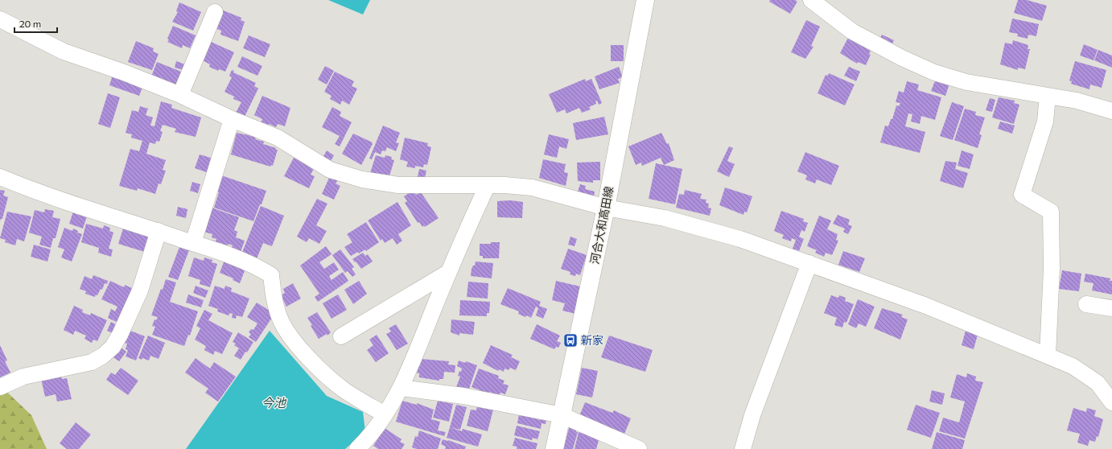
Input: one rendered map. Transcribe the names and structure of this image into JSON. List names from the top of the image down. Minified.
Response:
{"streets":{"main road":["河合大和高田線"]},"water":["今池"],"places":{"bus stop":["新家"]},"scale_bar":"20 m"}
